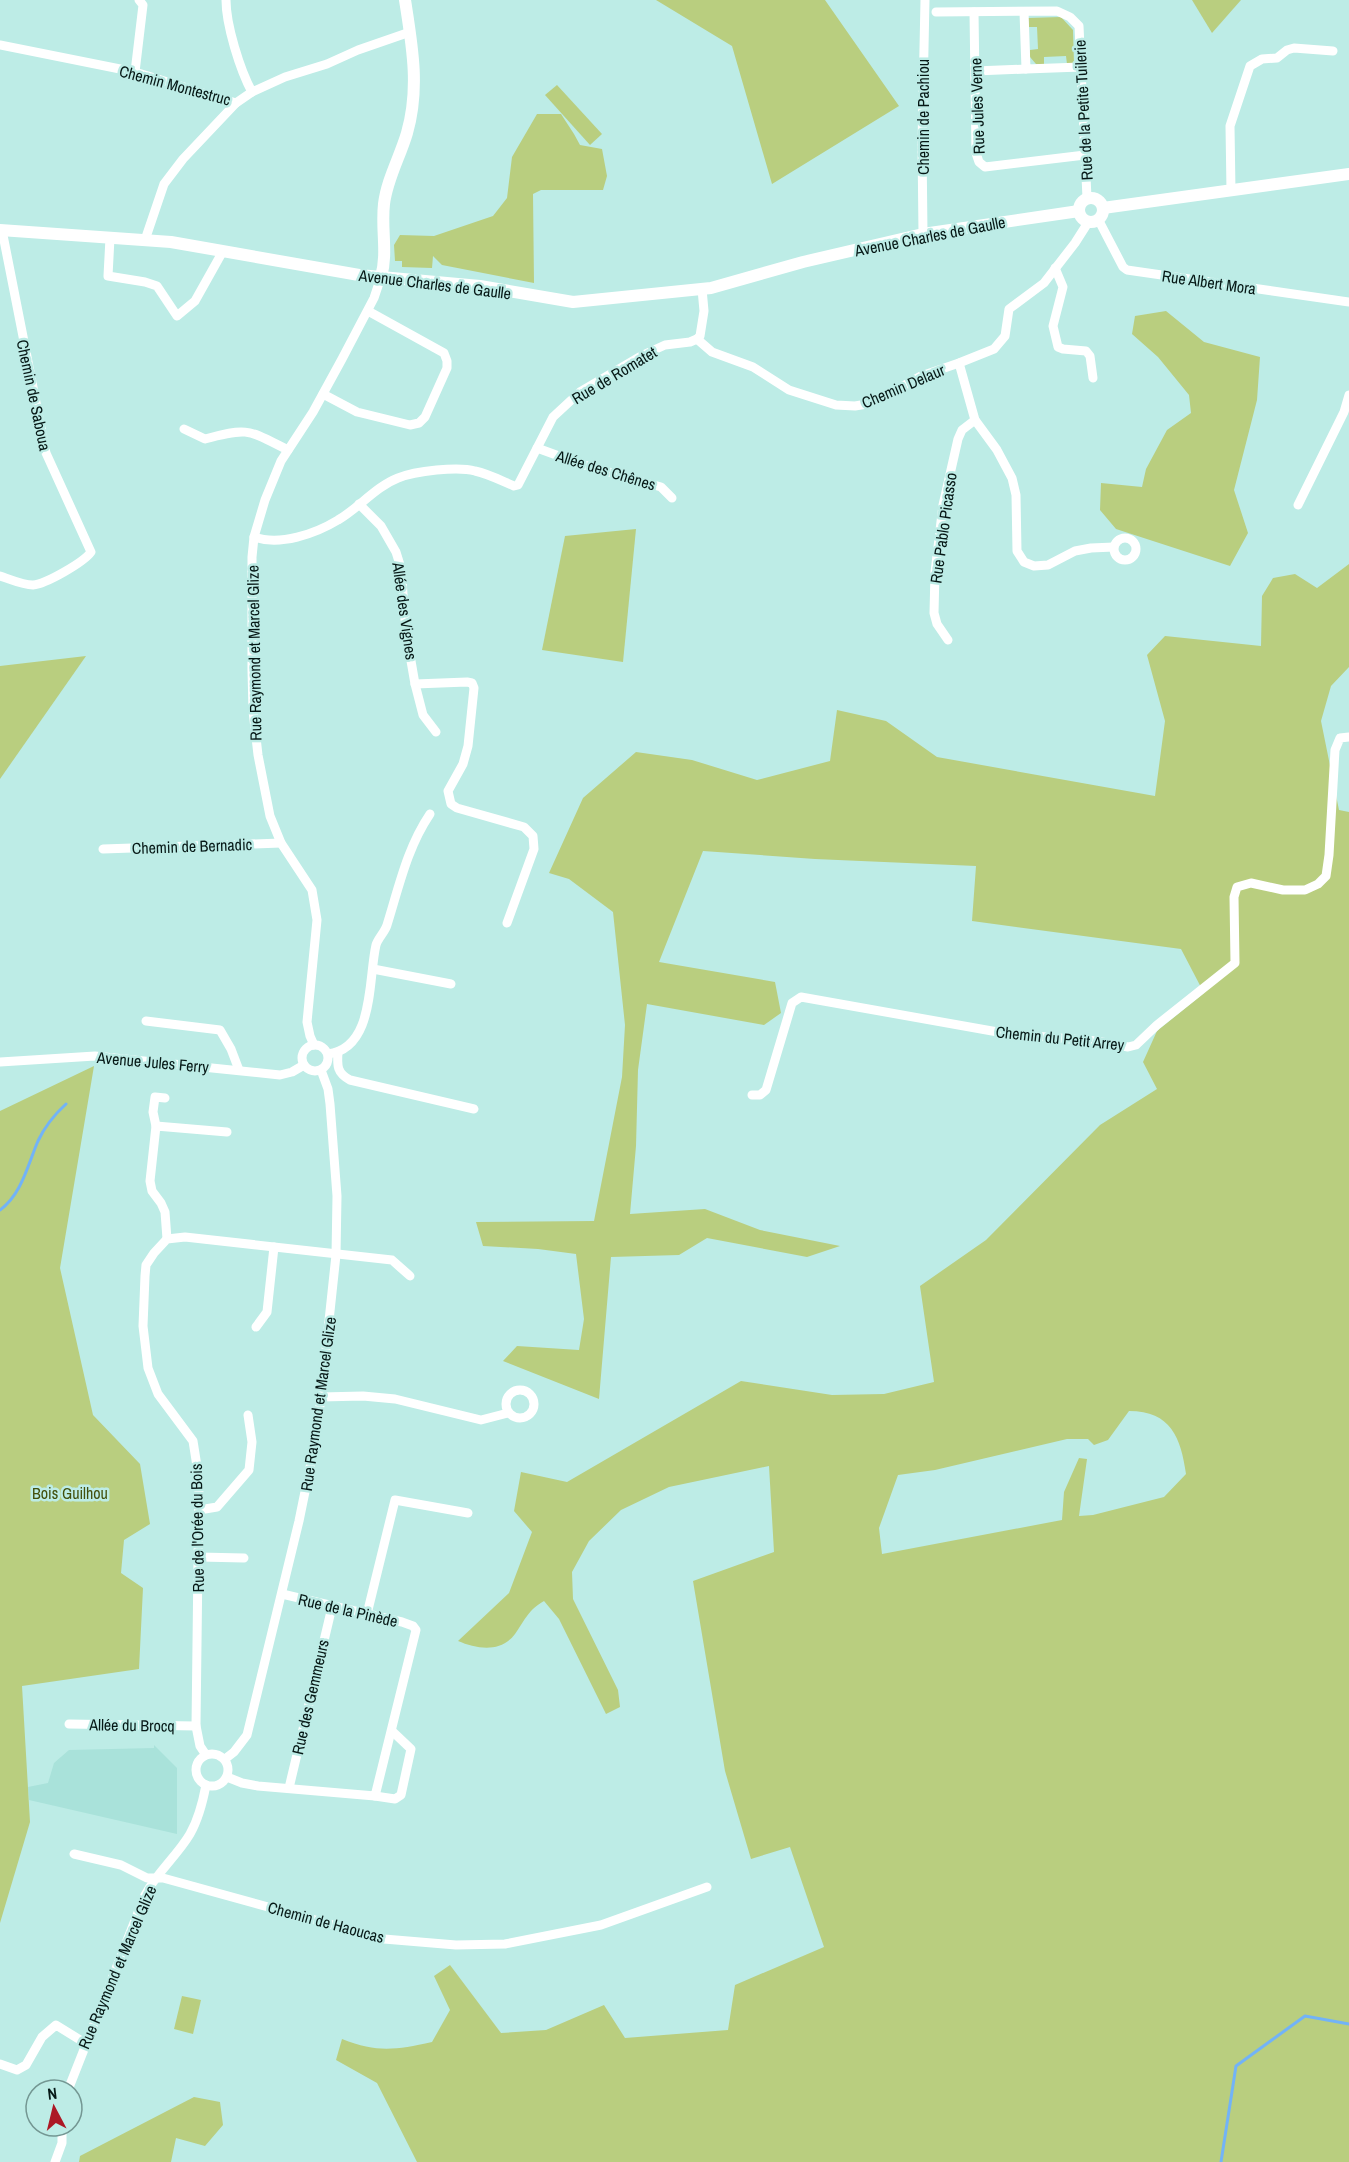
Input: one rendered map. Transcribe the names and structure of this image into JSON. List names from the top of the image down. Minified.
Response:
{"streets":{"street":["Chemin Montestruc","Rue Jules Verne","Rue de la Petite Tuilerie","Chemin de Pachiou","Avenue Charles de Gaulle","Rue Albert Mora","Rue de Romatet","Chemin Delaur","Chemin de Saboua","Allée des Chênes","Rue Pablo Picasso","Allée des Vignes","Rue Raymond et Marcel Glize","Chemin de Bernadic","Chemin du Petit Arrey","Avenue Jules Ferry","Rue de l'Orée du Bois","Rue de la Pinède","Rue des Gemmeurs","Allée du Brocq","Chemin de Haoucas"]},"crossings":[["Rue Jules Verne","Rue de la Petite Tuilerie"],["Chemin de Pachiou","Avenue Charles de Gaulle"],["Avenue Charles de Gaulle","Chemin de Saboua"],["Avenue Charles de Gaulle","Rue Raymond et Marcel Glize"],["Rue Albert Mora","Chemin Delaur"],["Rue de Romatet","Chemin Delaur"],["Rue de Romatet","Allée des Chênes"],["Rue de Romatet","Allée des Vignes"],["Rue Raymond et Marcel Glize","Chemin de Bernadic"],["Rue Raymond et Marcel Glize","Avenue Jules Ferry"],["Rue Raymond et Marcel Glize","Rue de l'Orée du Bois"],["Rue Raymond et Marcel Glize","Rue de la Pinède"],["Rue Raymond et Marcel Glize","Chemin de Haoucas"],["Rue de l'Orée du Bois","Allée du Brocq"],["Rue de la Pinède","Rue des Gemmeurs"]],"parks":["Bois Guilhou"],"north":"top"}
